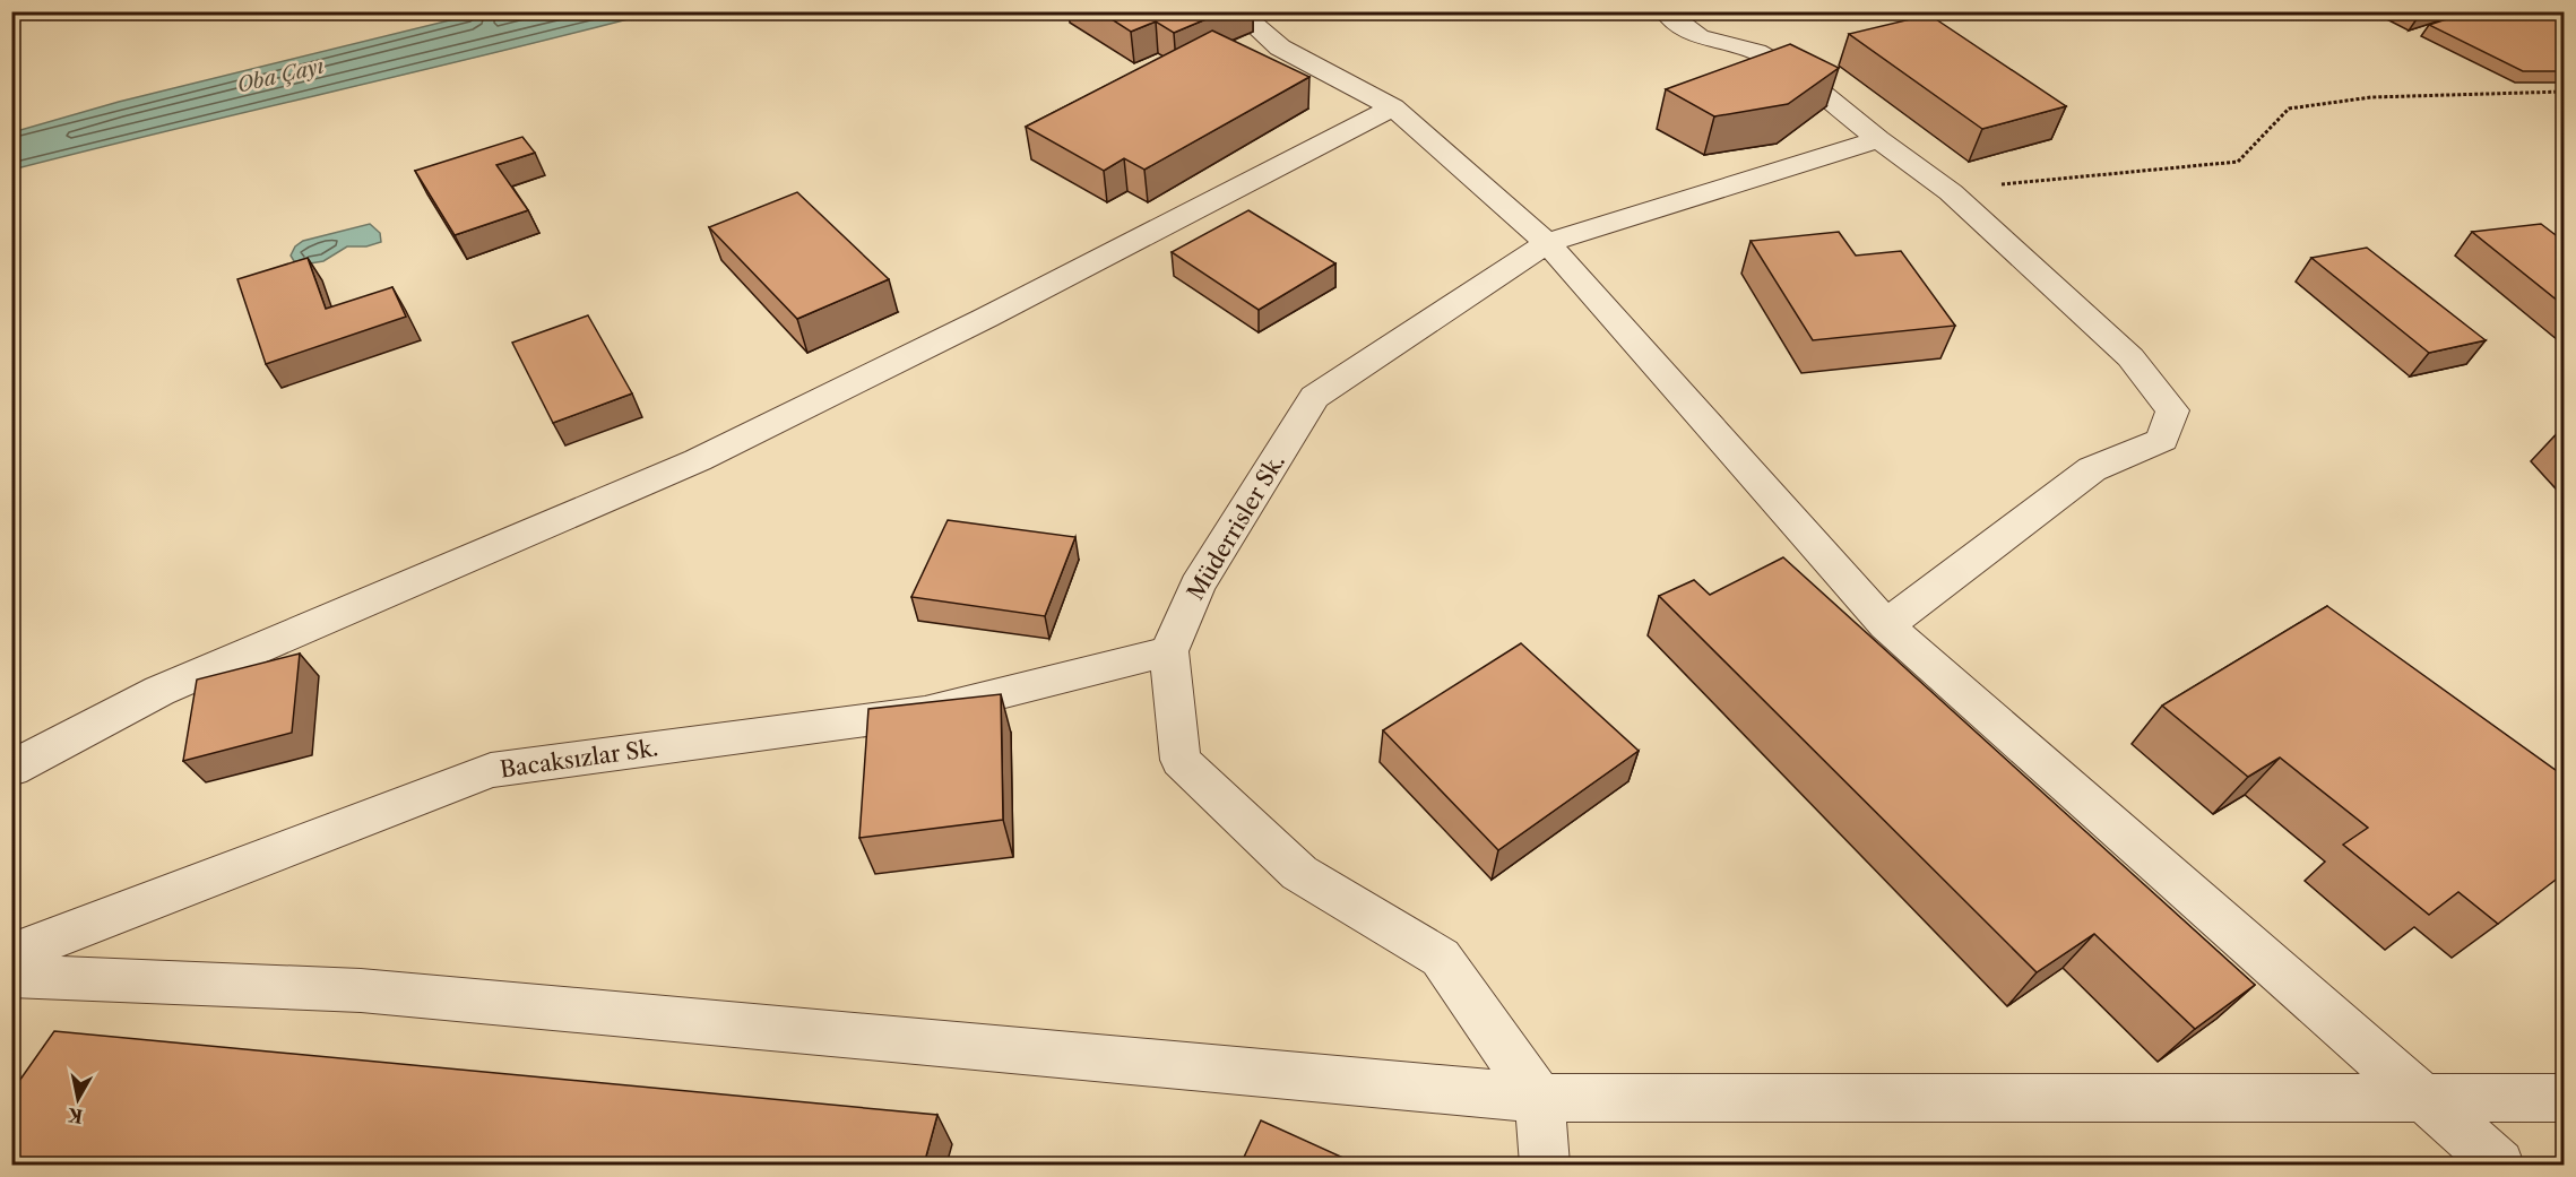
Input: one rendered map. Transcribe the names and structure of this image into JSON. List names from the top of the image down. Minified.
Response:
{"streets":{"street":["Müderrisler Sk.","Bacaksızlar Sk."]},"crossings":[["Müderrisler Sk.","Bacaksızlar Sk."]],"water":["Oba Çayı"],"north":"bottom"}
